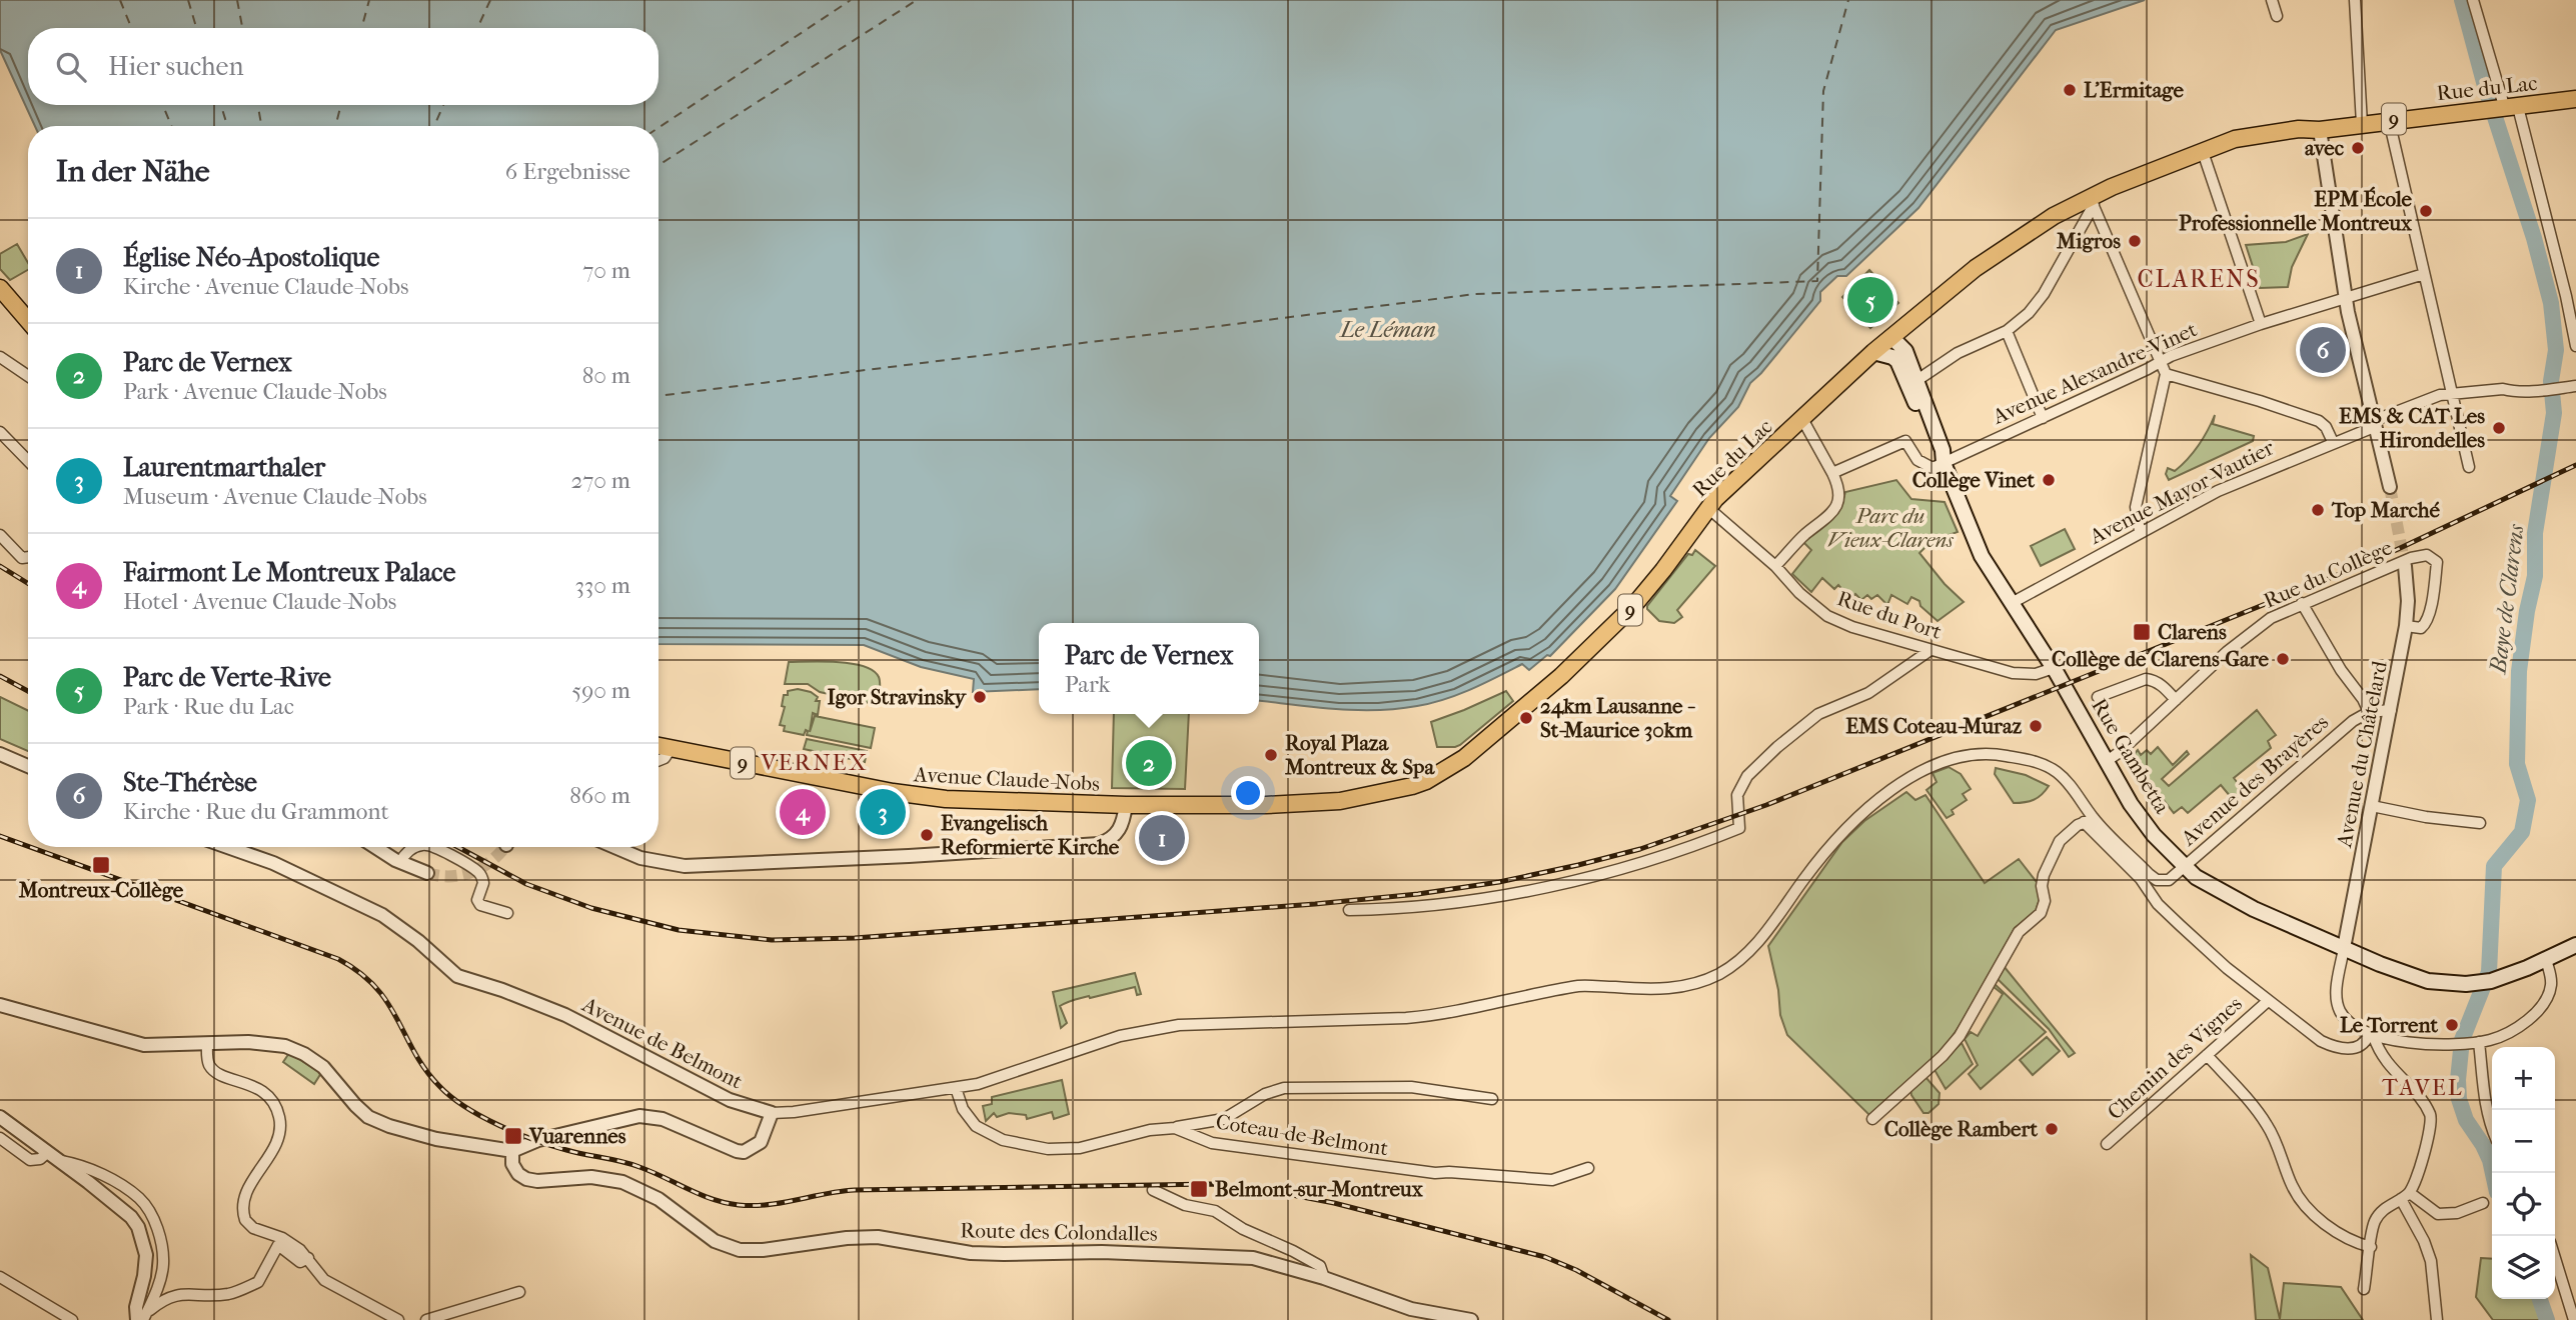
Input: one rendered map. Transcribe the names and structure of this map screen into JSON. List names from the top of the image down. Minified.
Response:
{"streets":{"main road":["Rue du Lac","9","Rue Gambetta","Avenue Claude-Nobs"],"street":["Avenue Alexandre-Vinet","Avenue Mayor-Vautier","Rue du Collège","Rue du Port","Avenue du Châtelard","Avenue des Brayères","Avenue de Belmont","Chemin des Vignes","Coteau-de-Belmont","Route des Colondalles"]},"crossings":[["Rue du Lac","Rue du Port"],["Rue du Lac","Rue Gambetta"],["Rue du Lac","Avenue Claude-Nobs"],["Avenue Alexandre-Vinet","Rue Gambetta"],["Avenue Mayor-Vautier","Rue Gambetta"],["Rue du Collège","Avenue du Châtelard"],["Rue du Collège","Rue Gambetta"],["Rue du Port","Rue Gambetta"],["Avenue du Châtelard","Rue Gambetta"],["Avenue du Châtelard","Avenue des Brayères"],["Rue Gambetta","Avenue des Brayères"],["Avenue de Belmont","Coteau-de-Belmont"]],"districts":["CLARENS","VERNEX","TAVEL"],"water":["Le Léman","Baye de Clarens"],"parks":["Parc du Vieux-Clarens"],"places":{"other":["L'Ermitage","avec","EPM École Professionnelle Montreux","Migros","EMS & CAT Les Hirondelles","Collège Vinet","Top Marché","Collège de Clarens-Gare","Igor Stravinsky","24km Lausanne - St-Maurice 30km","EMS Coteau-Muraz","Royal Plaza Montreux & Spa","Evangelisch Reformierte Kirche","Le Torrent","Collège Rambert"],"transit":["Clarens","Montreux-Collège","Vuarennes","Belmont-sur-Montreux"]},"page":{"search":"Hier suchen","heading":["In der Nähe","6 Ergebnisse"],"list":[{"mark":"1","name":"Église Néo-Apostolique","note":"Kirche · Avenue Claude-Nobs","value":"70 m"},{"mark":"2","name":"Parc de Vernex","note":"Park · Avenue Claude-Nobs","value":"80 m"},{"mark":"3","name":"Laurentmarthaler","note":"Museum · Avenue Claude-Nobs","value":"270 m"},{"mark":"4","name":"Fairmont Le Montreux Palace","note":"Hotel · Avenue Claude-Nobs","value":"330 m"},{"mark":"5","name":"Parc de Verte-Rive","note":"Park · Rue du Lac","value":"590 m"},{"mark":"6","name":"Ste-Thérèse","note":"Kirche · Rue du Grammont","value":"860 m"}],"pins":["5","6","2","3","4","1"],"popup":["Parc de Vernex","Park"],"map_buttons":["+","−"]}}
